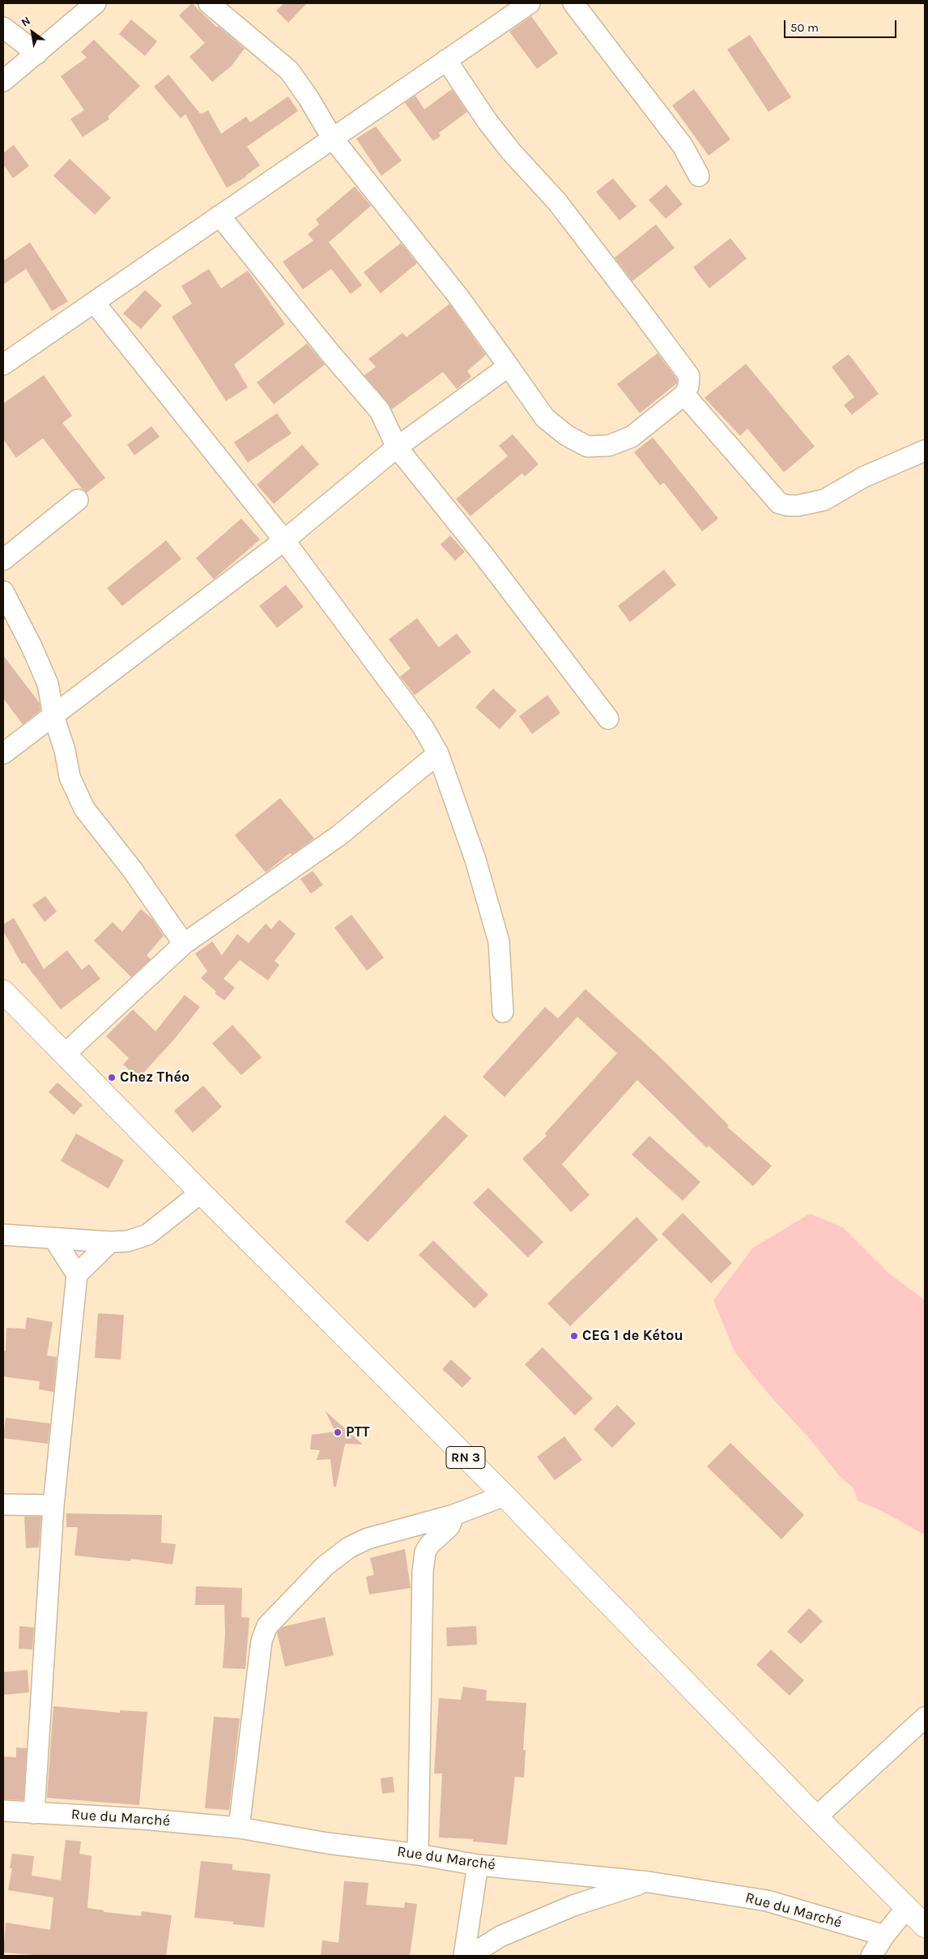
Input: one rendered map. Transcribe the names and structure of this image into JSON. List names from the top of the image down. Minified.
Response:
{"streets":{"main road":["RN 3"],"street":["Rue du Marché"]},"places":["Chez Théo","CEG 1 de Kétou","PTT"],"scale_bar":"50 m","north":"top left"}
